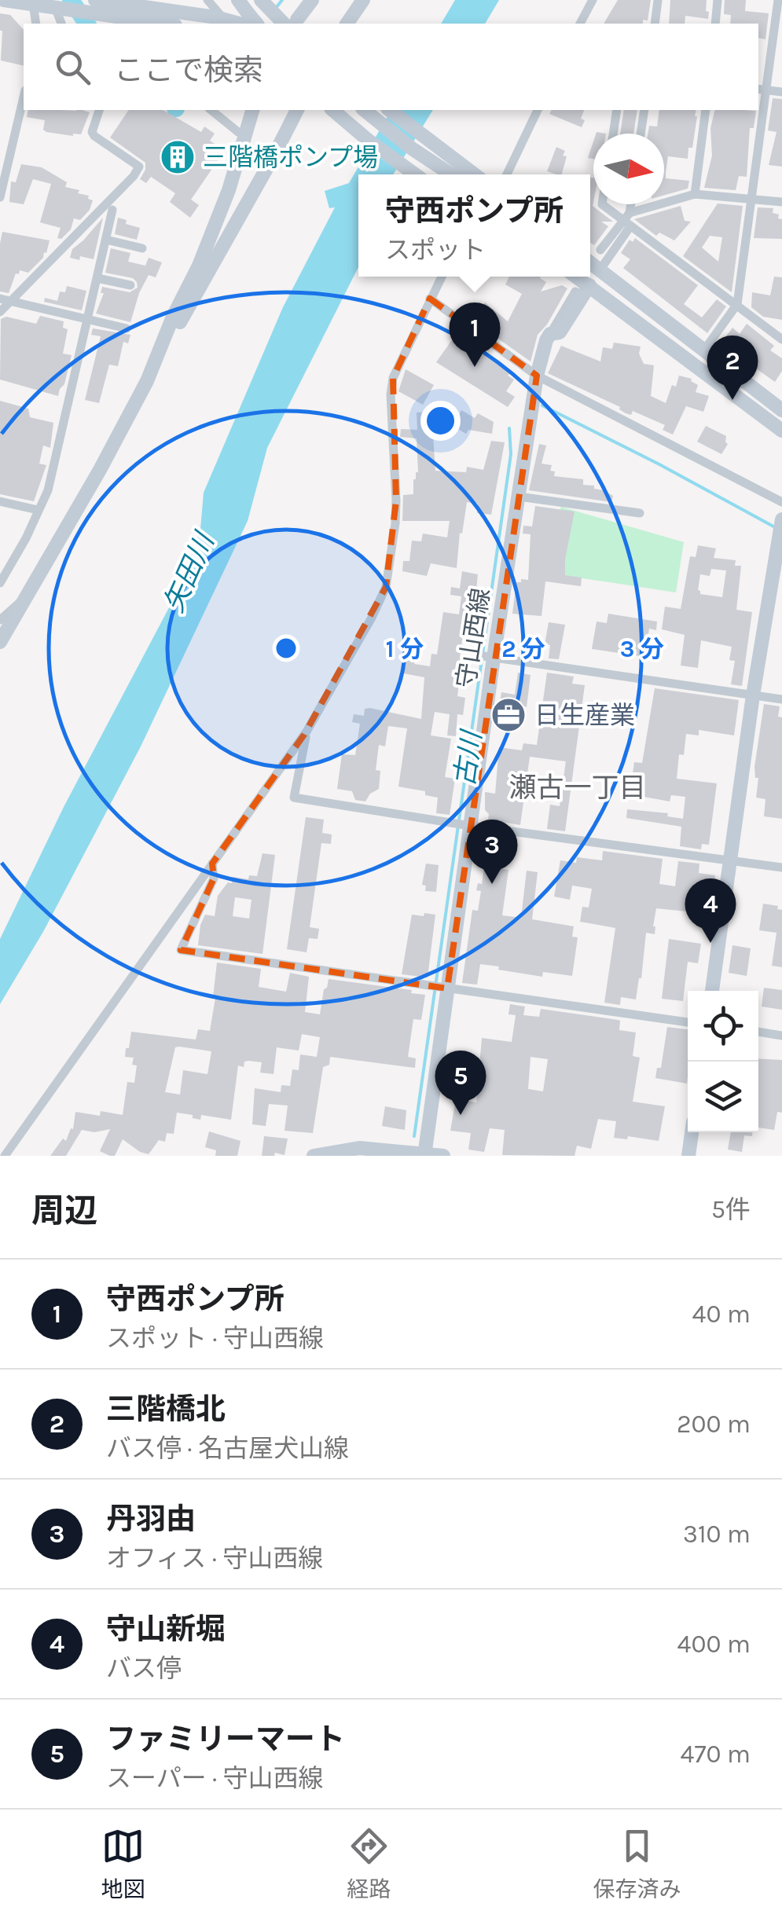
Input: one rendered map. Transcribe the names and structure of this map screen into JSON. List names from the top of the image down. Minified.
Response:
{"streets":{"street":["守山西線"]},"districts":["瀬古一丁目"],"water":["矢田川","古川"],"places":{"building":["三階橋ポンプ場"],"office":["日生産業"]},"north":"right","page":{"search":"ここで検索","popup":["守西ポンプ所","スポット"],"pins":["1","2","3","4","5"],"heading":["周辺","5件"],"list":[{"mark":"1","name":"守西ポンプ所","note":"スポット · 守山西線","value":"40 m"},{"mark":"2","name":"三階橋北","note":"バス停 · 名古屋犬山線","value":"200 m"},{"mark":"3","name":"丹羽由","note":"オフィス · 守山西線","value":"310 m"},{"mark":"4","name":"守山新堀","note":"バス停","value":"400 m"},{"mark":"5","name":"ファミリーマート","note":"スーパー · 守山西線","value":"470 m"}],"nav":["地図","経路","保存済み"]},"rings":["1 分","2 分","3 分"]}
